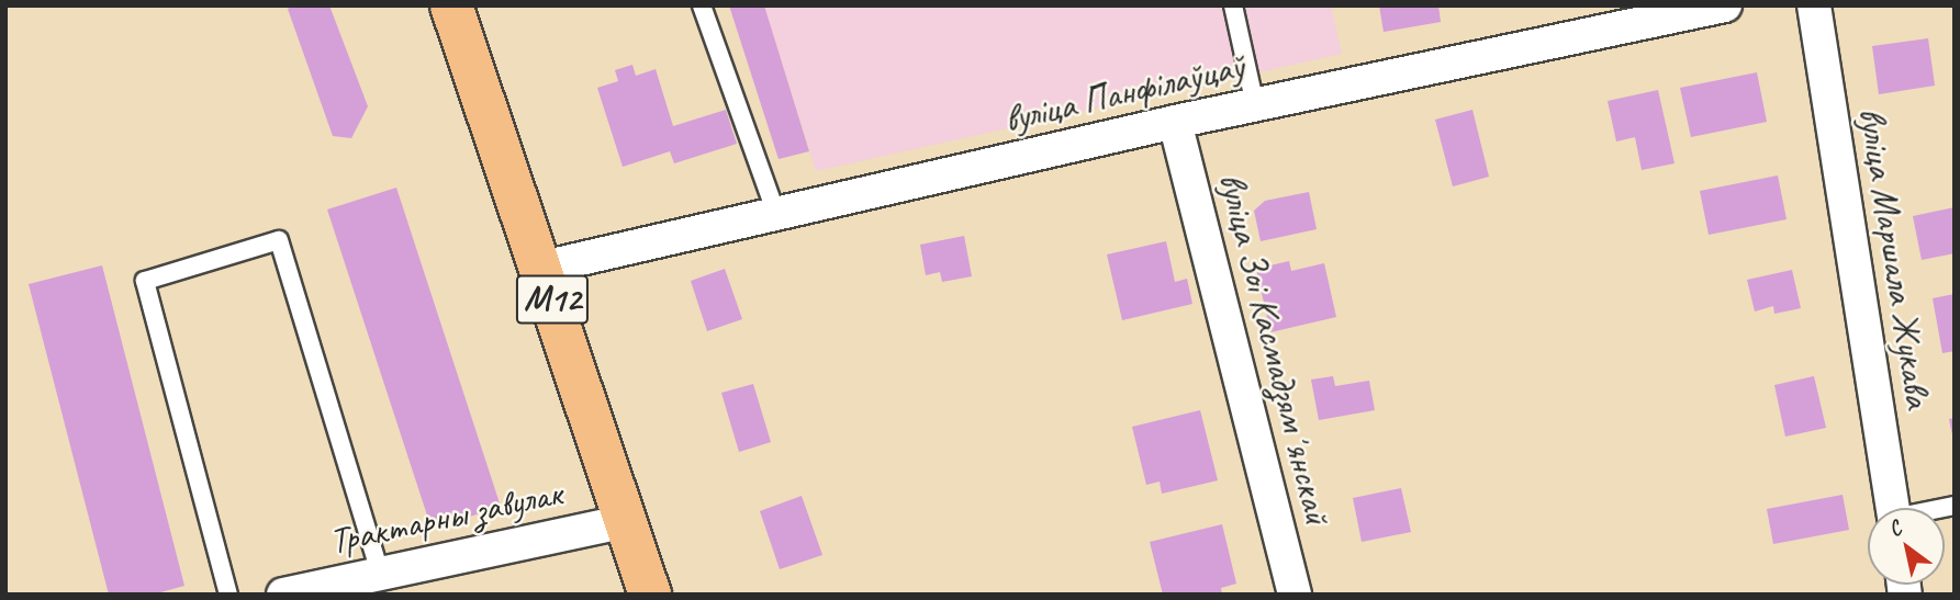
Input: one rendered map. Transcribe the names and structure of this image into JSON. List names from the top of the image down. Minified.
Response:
{"streets":{"main road":["М12"],"street":["вуліца Панфілаўцаў","вуліца Маршала Жукава","вуліца Зоі Касмадзямʼянскай","Трактарны завулак"]},"crossings":[["вуліца Панфілаўцаў","М12"],["вуліца Панфілаўцаў","вуліца Зоі Касмадзямʼянскай"],["М12","Трактарны завулак"]],"north":"top left"}
